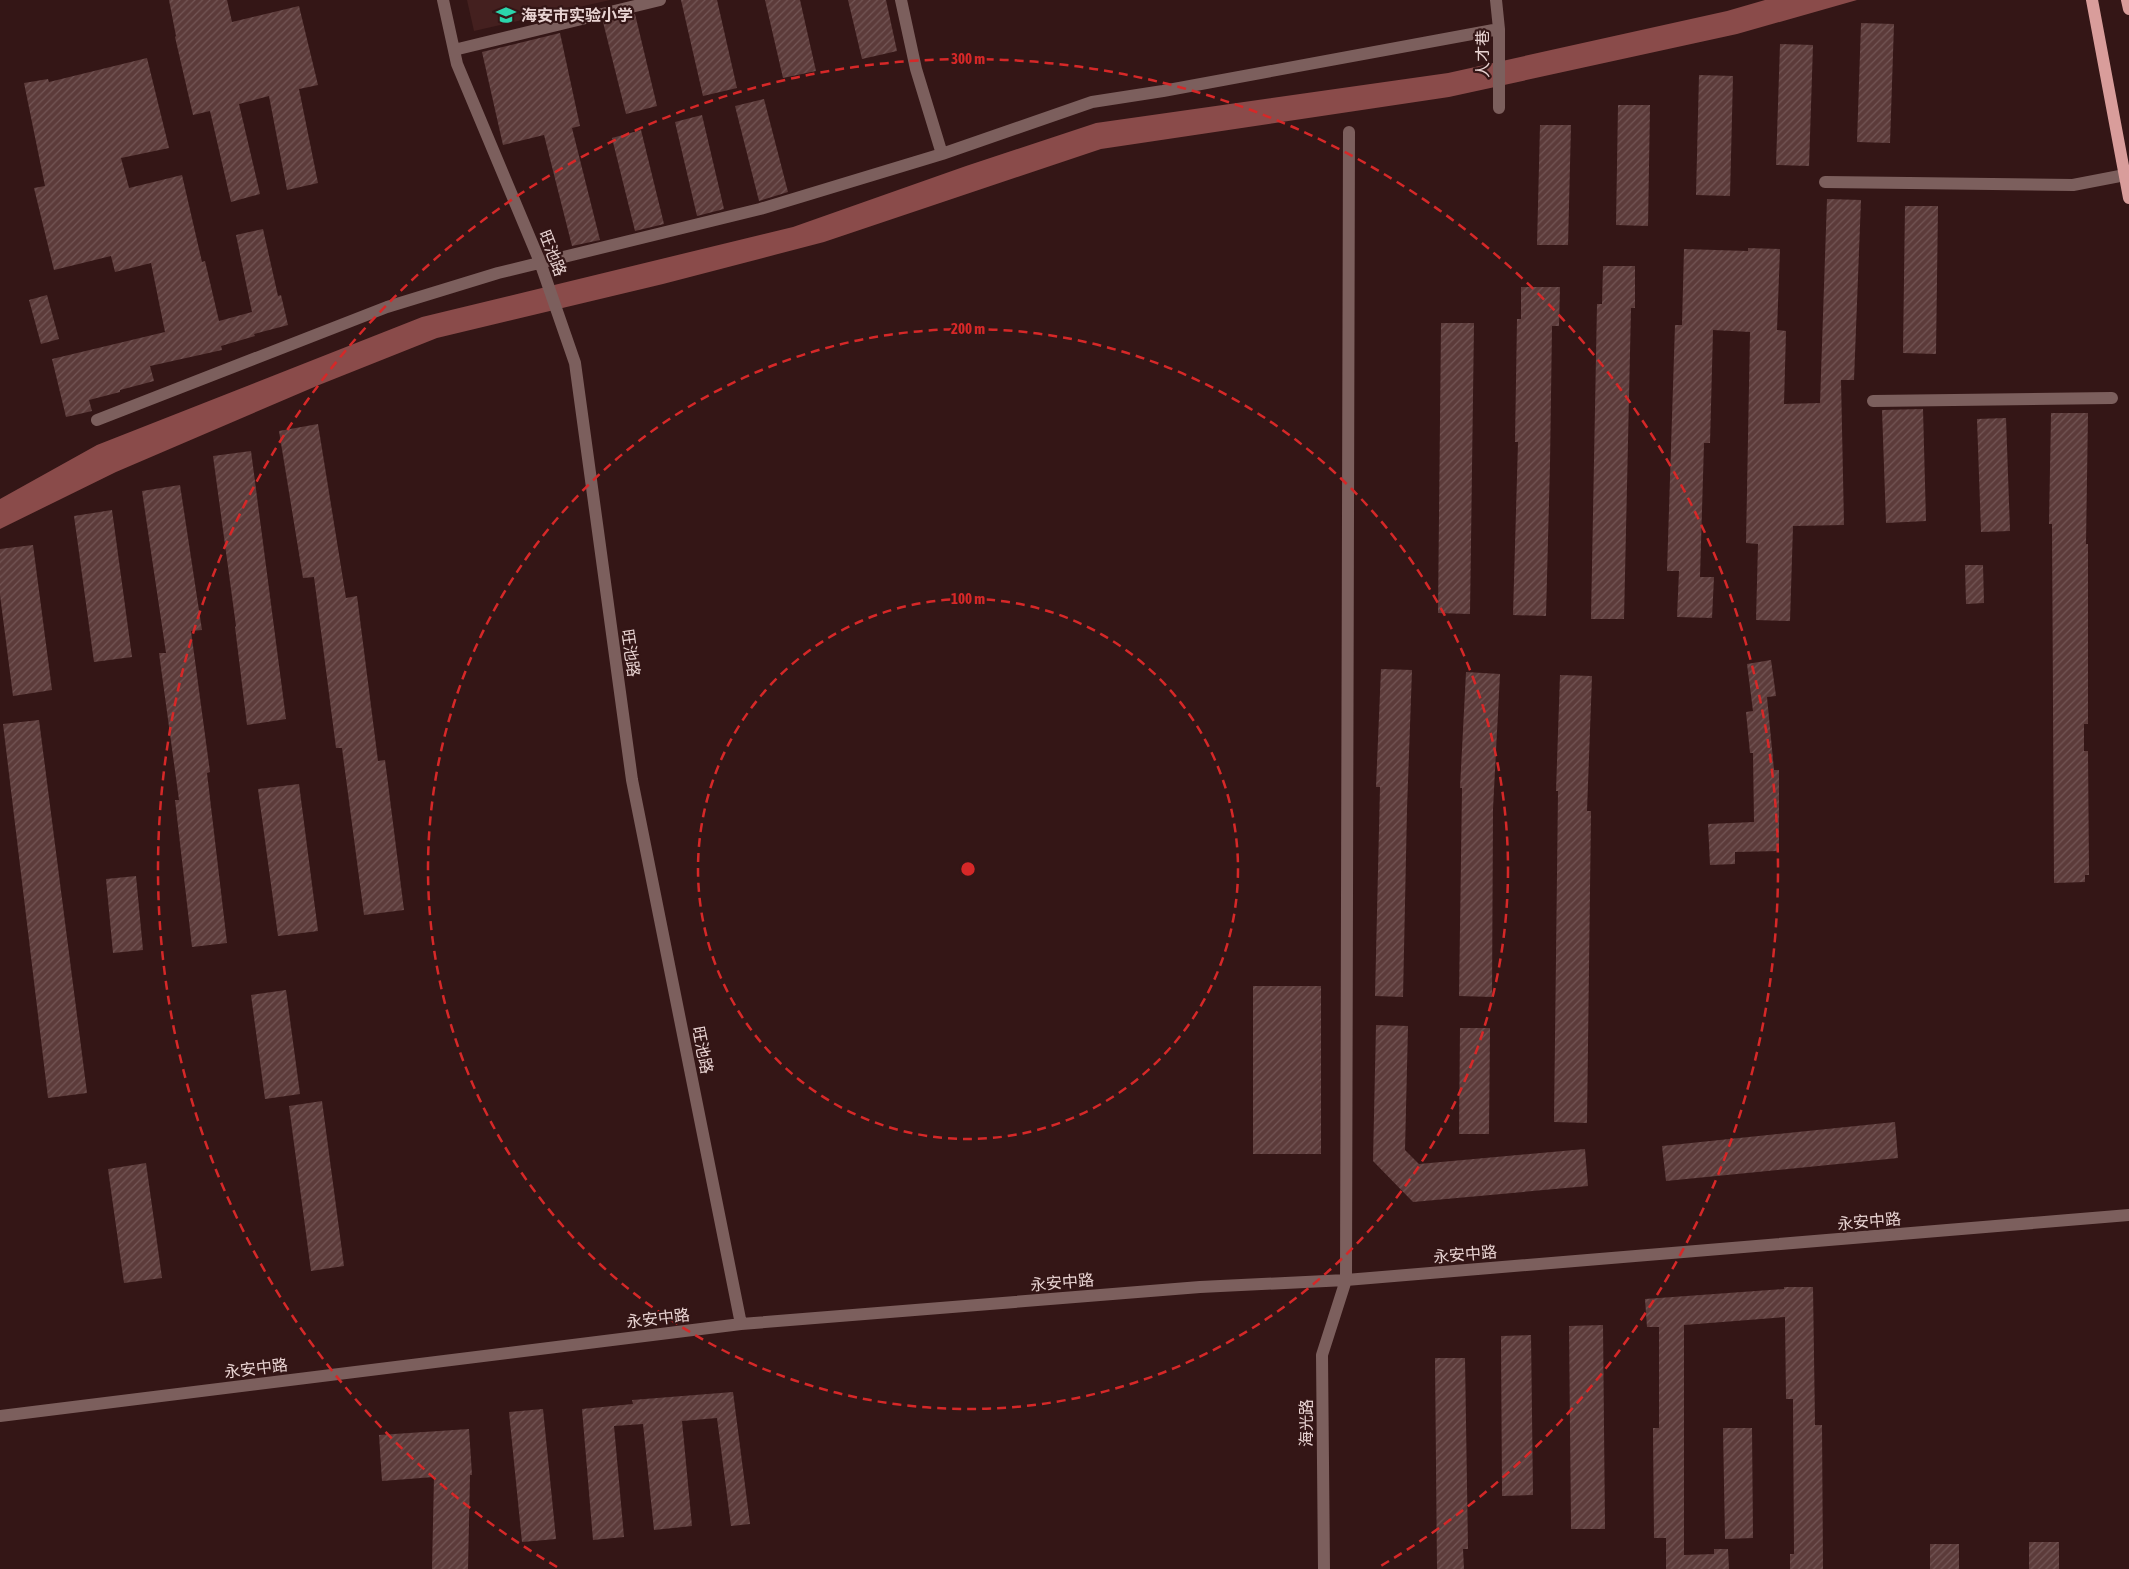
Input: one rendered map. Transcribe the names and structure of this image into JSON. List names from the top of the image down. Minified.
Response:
{"streets":{"street":["人才巷","旺池路","永安中路","海光路"]},"crossings":[["旺池路","永安中路"],["永安中路","海光路"]],"places":{"school or university":["海安市实验小学"]},"rings":["300 m","200 m","100 m"]}
